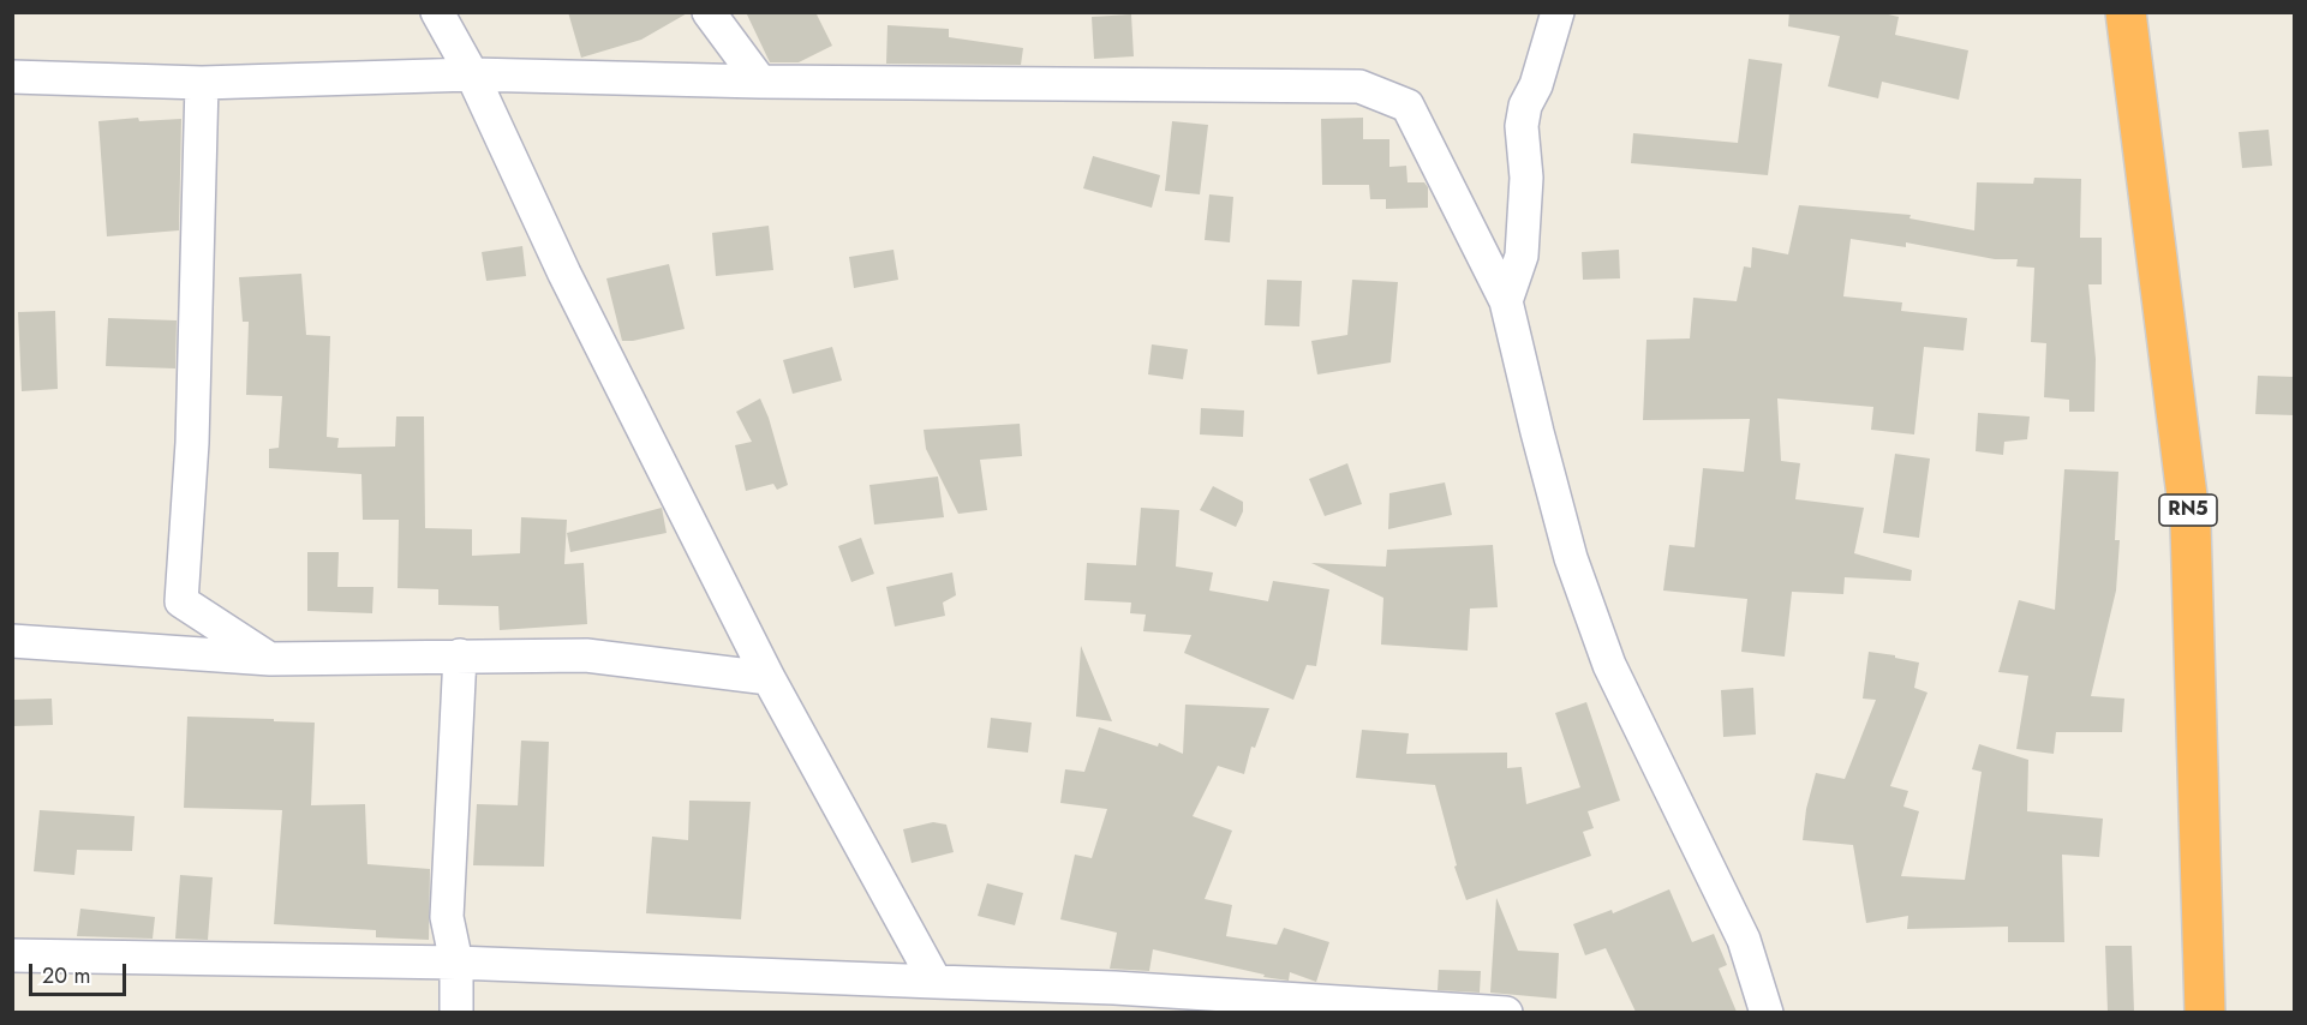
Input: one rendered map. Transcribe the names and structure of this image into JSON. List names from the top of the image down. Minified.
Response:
{"streets":{"highway":["RN5"]},"scale_bar":"20 m"}
